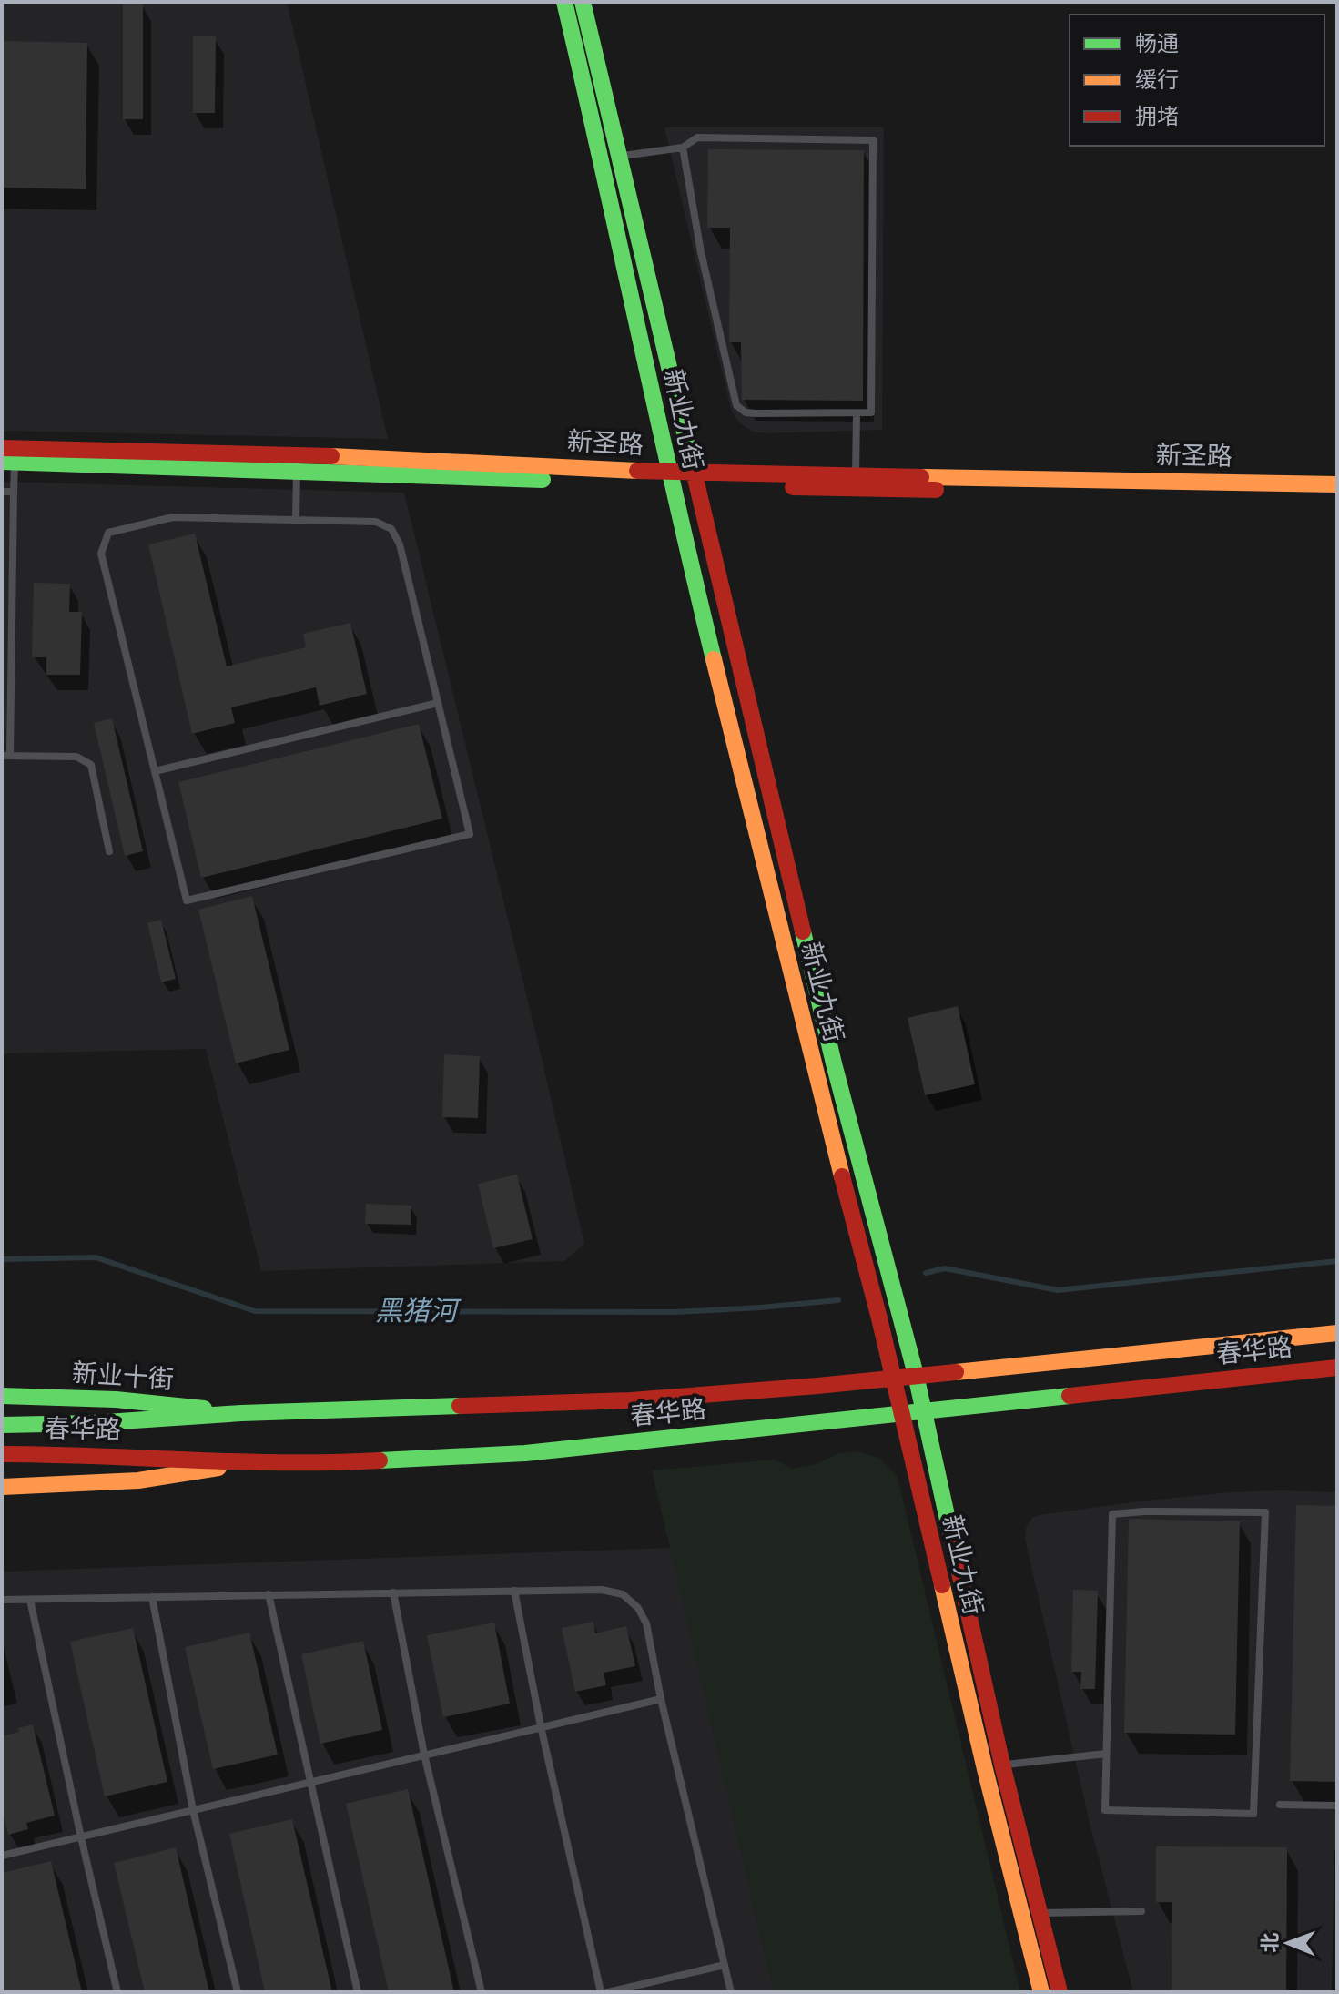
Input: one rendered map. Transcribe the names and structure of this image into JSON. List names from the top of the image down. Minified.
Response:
{"streets":{"street":["新业九街","新圣路","春华路","新业十街"]},"crossings":[["新业九街","新圣路"],["新业九街","春华路"],["春华路","新业十街"]],"water":["黑猪河"],"legend":["畅通","缓行","拥堵"],"north":"left"}
